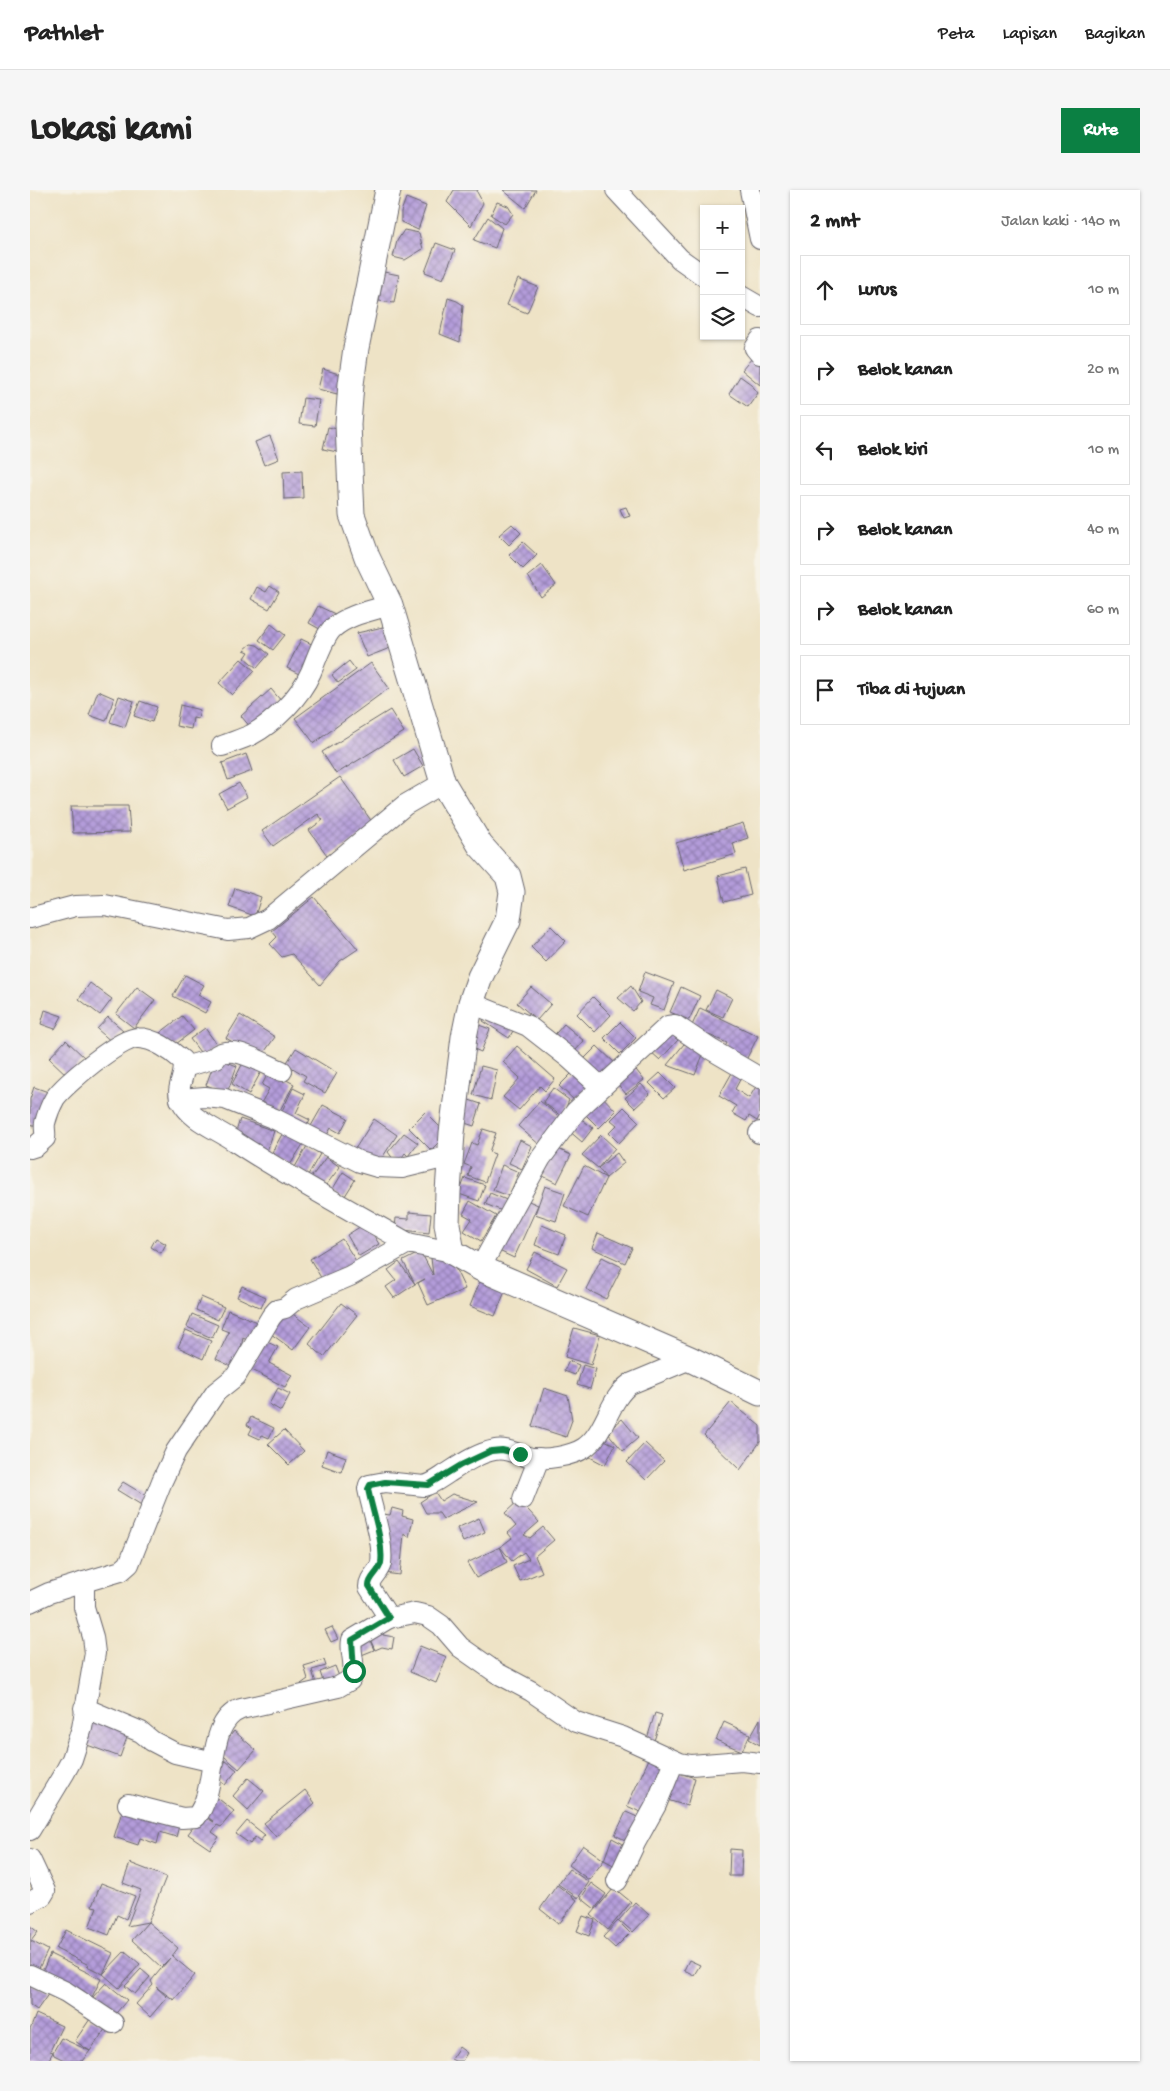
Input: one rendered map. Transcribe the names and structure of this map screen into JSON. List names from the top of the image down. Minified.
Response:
{"page":{"header":"Pathlet","nav":["Peta","Lapisan","Bagikan"],"buttons":"Rute","title":"Lokasi kami","heading":["2 mnt","Jalan kaki · 140 m"],"map_buttons":["+","−"],"list":[["Lurus","10 m"],["Belok kanan","20 m"],["Belok kiri","10 m"],["Belok kanan","40 m"],["Belok kanan","60 m"],"Tiba di tujuan"]}}
